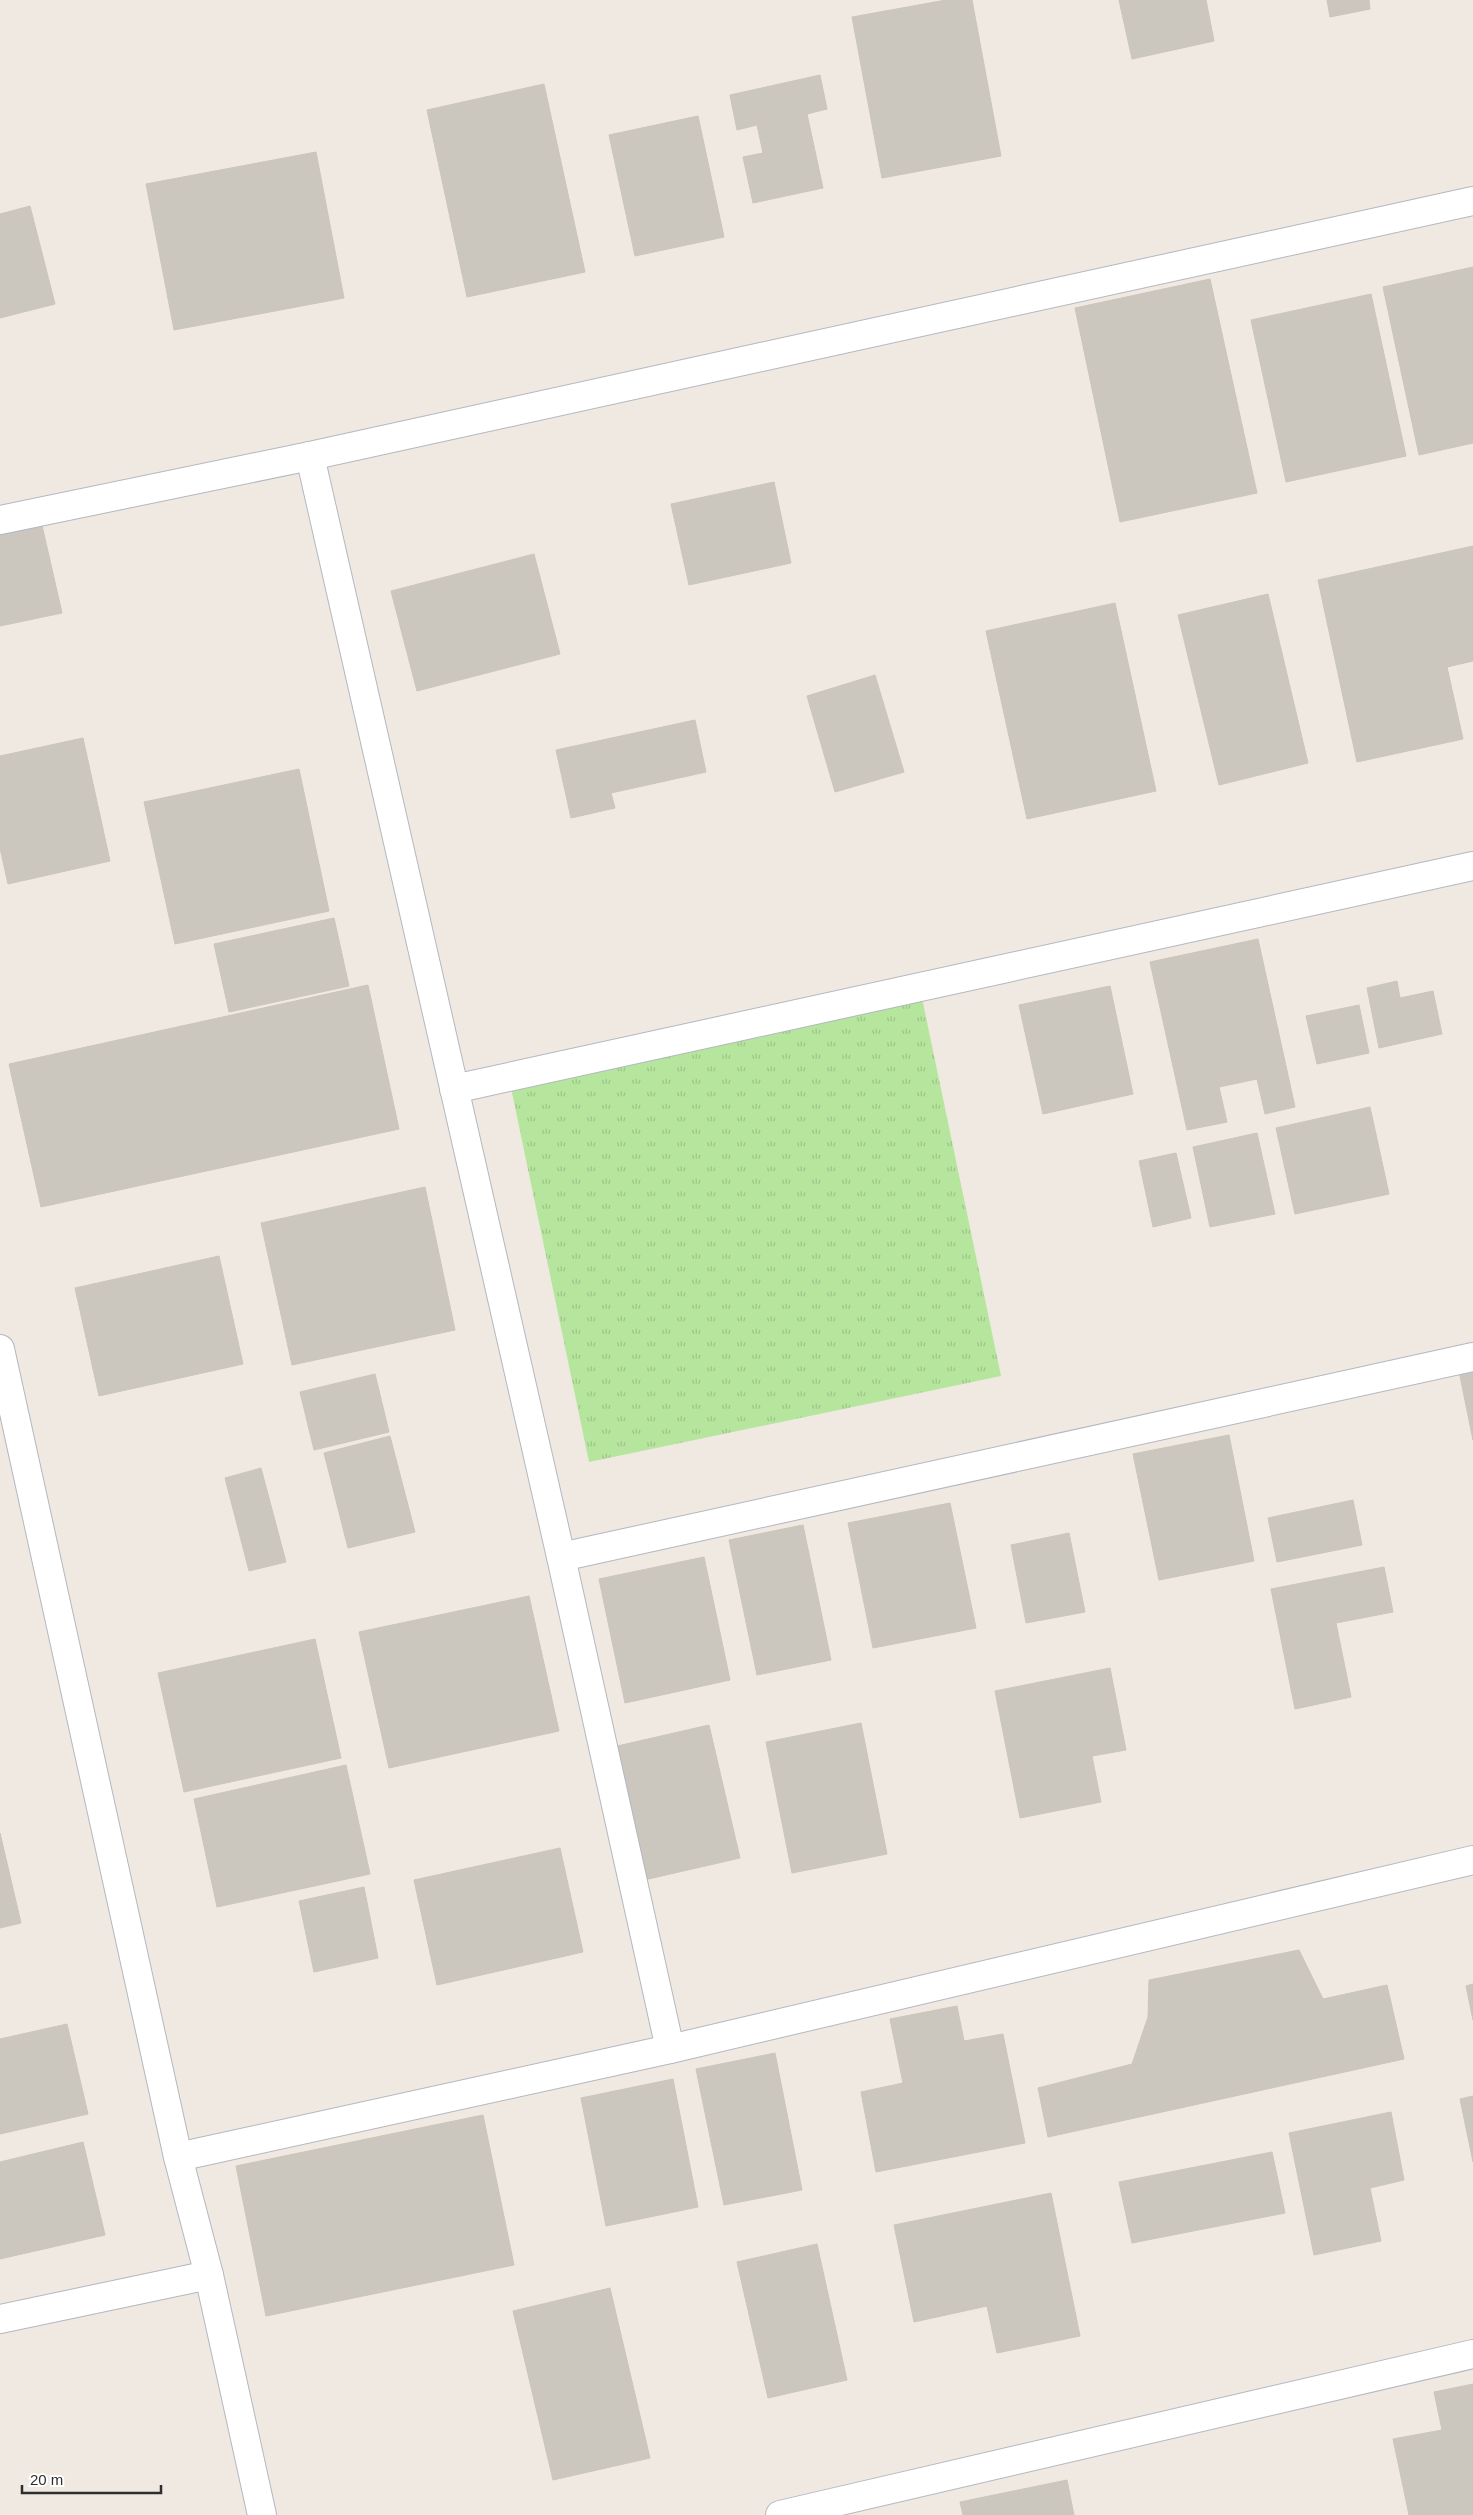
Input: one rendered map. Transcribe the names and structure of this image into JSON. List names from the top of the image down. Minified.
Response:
{"scale_bar":"20 m"}
